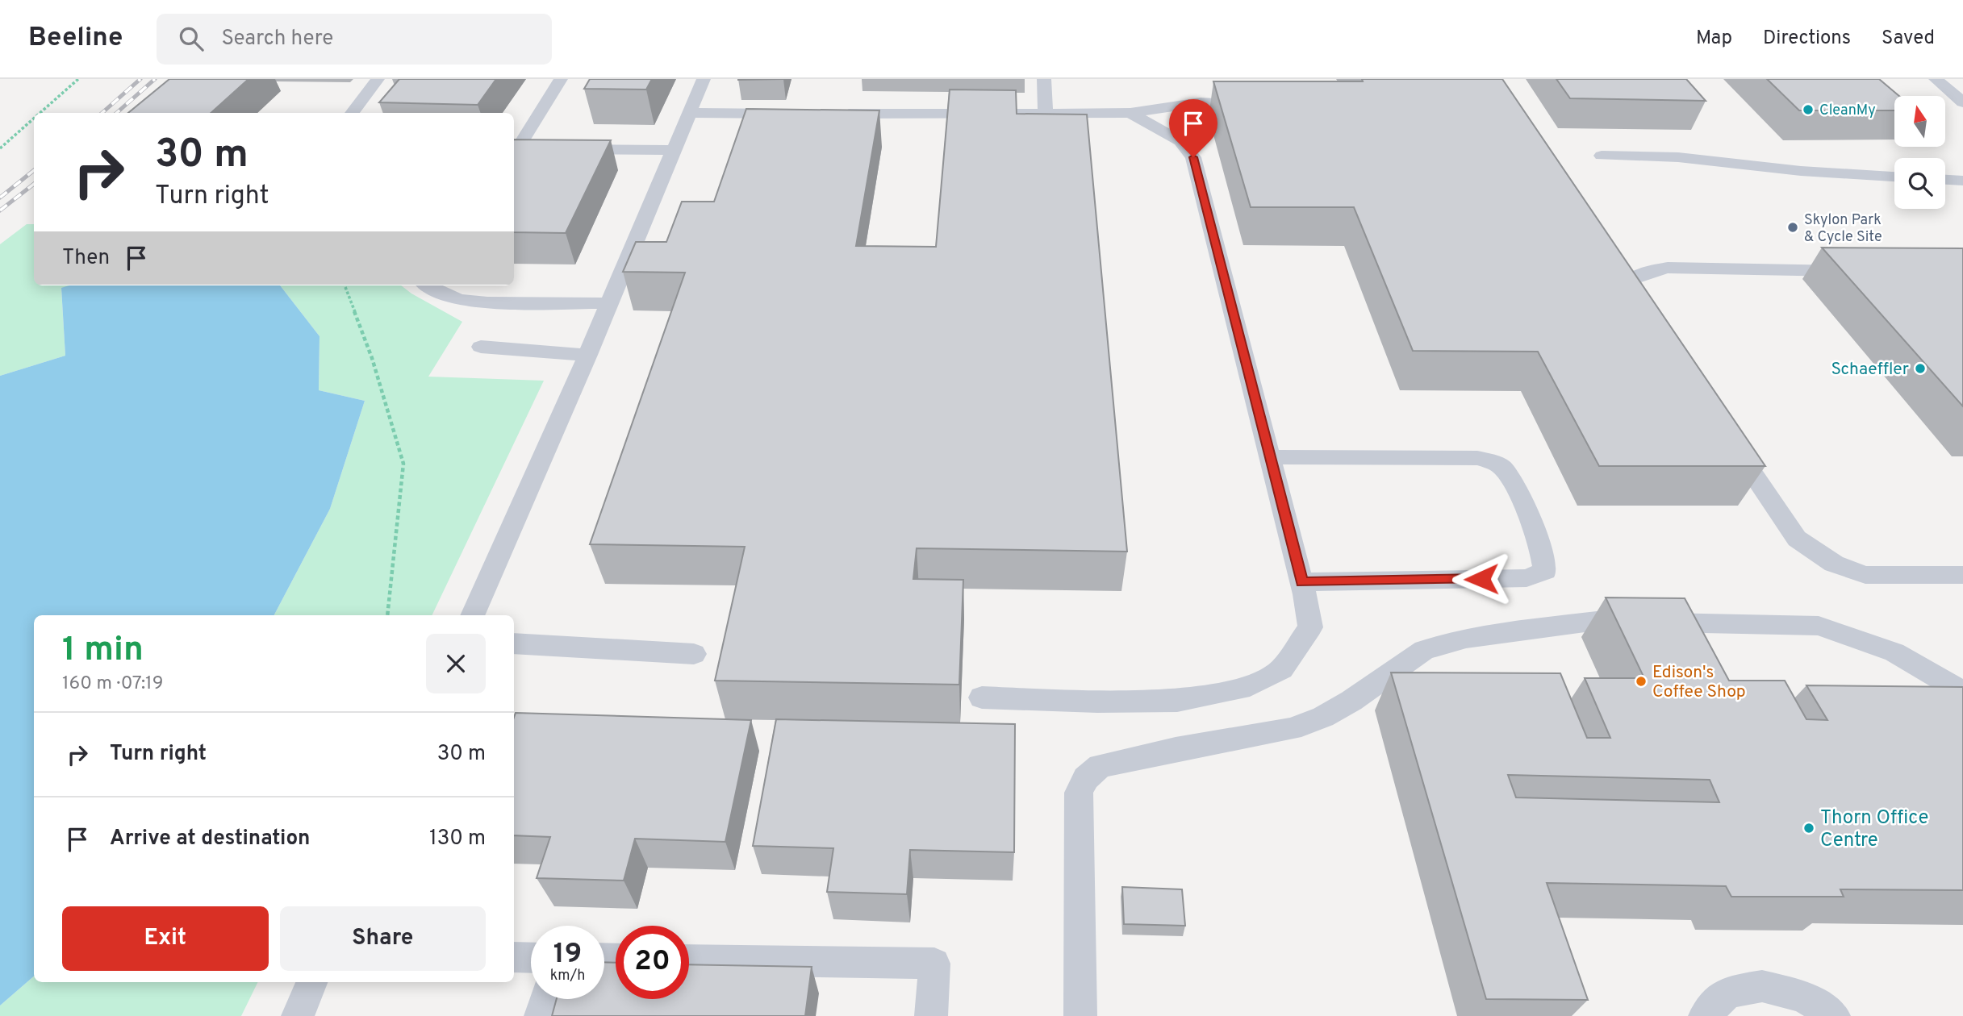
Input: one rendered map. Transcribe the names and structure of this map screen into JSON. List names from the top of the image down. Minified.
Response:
{"places":["CleanMy","Skylon Park & Cycle Site","Schaeffler","Edison's Coffee Shop","Thorn Office Centre"],"north":"top","page":{"header":"Beeline","search":"Search here","nav":["Map","Directions","Saved"],"turn":["30 m","Turn right"],"then":"Then","heading":["1 min","160 m · 07:19"],"list":[{"name":"Turn right","value":"30 m"},{"name":"Arrive at destination","value":"130 m"}],"buttons":["Exit","Share"],"speed":"19 km/h","limit":"20"}}
